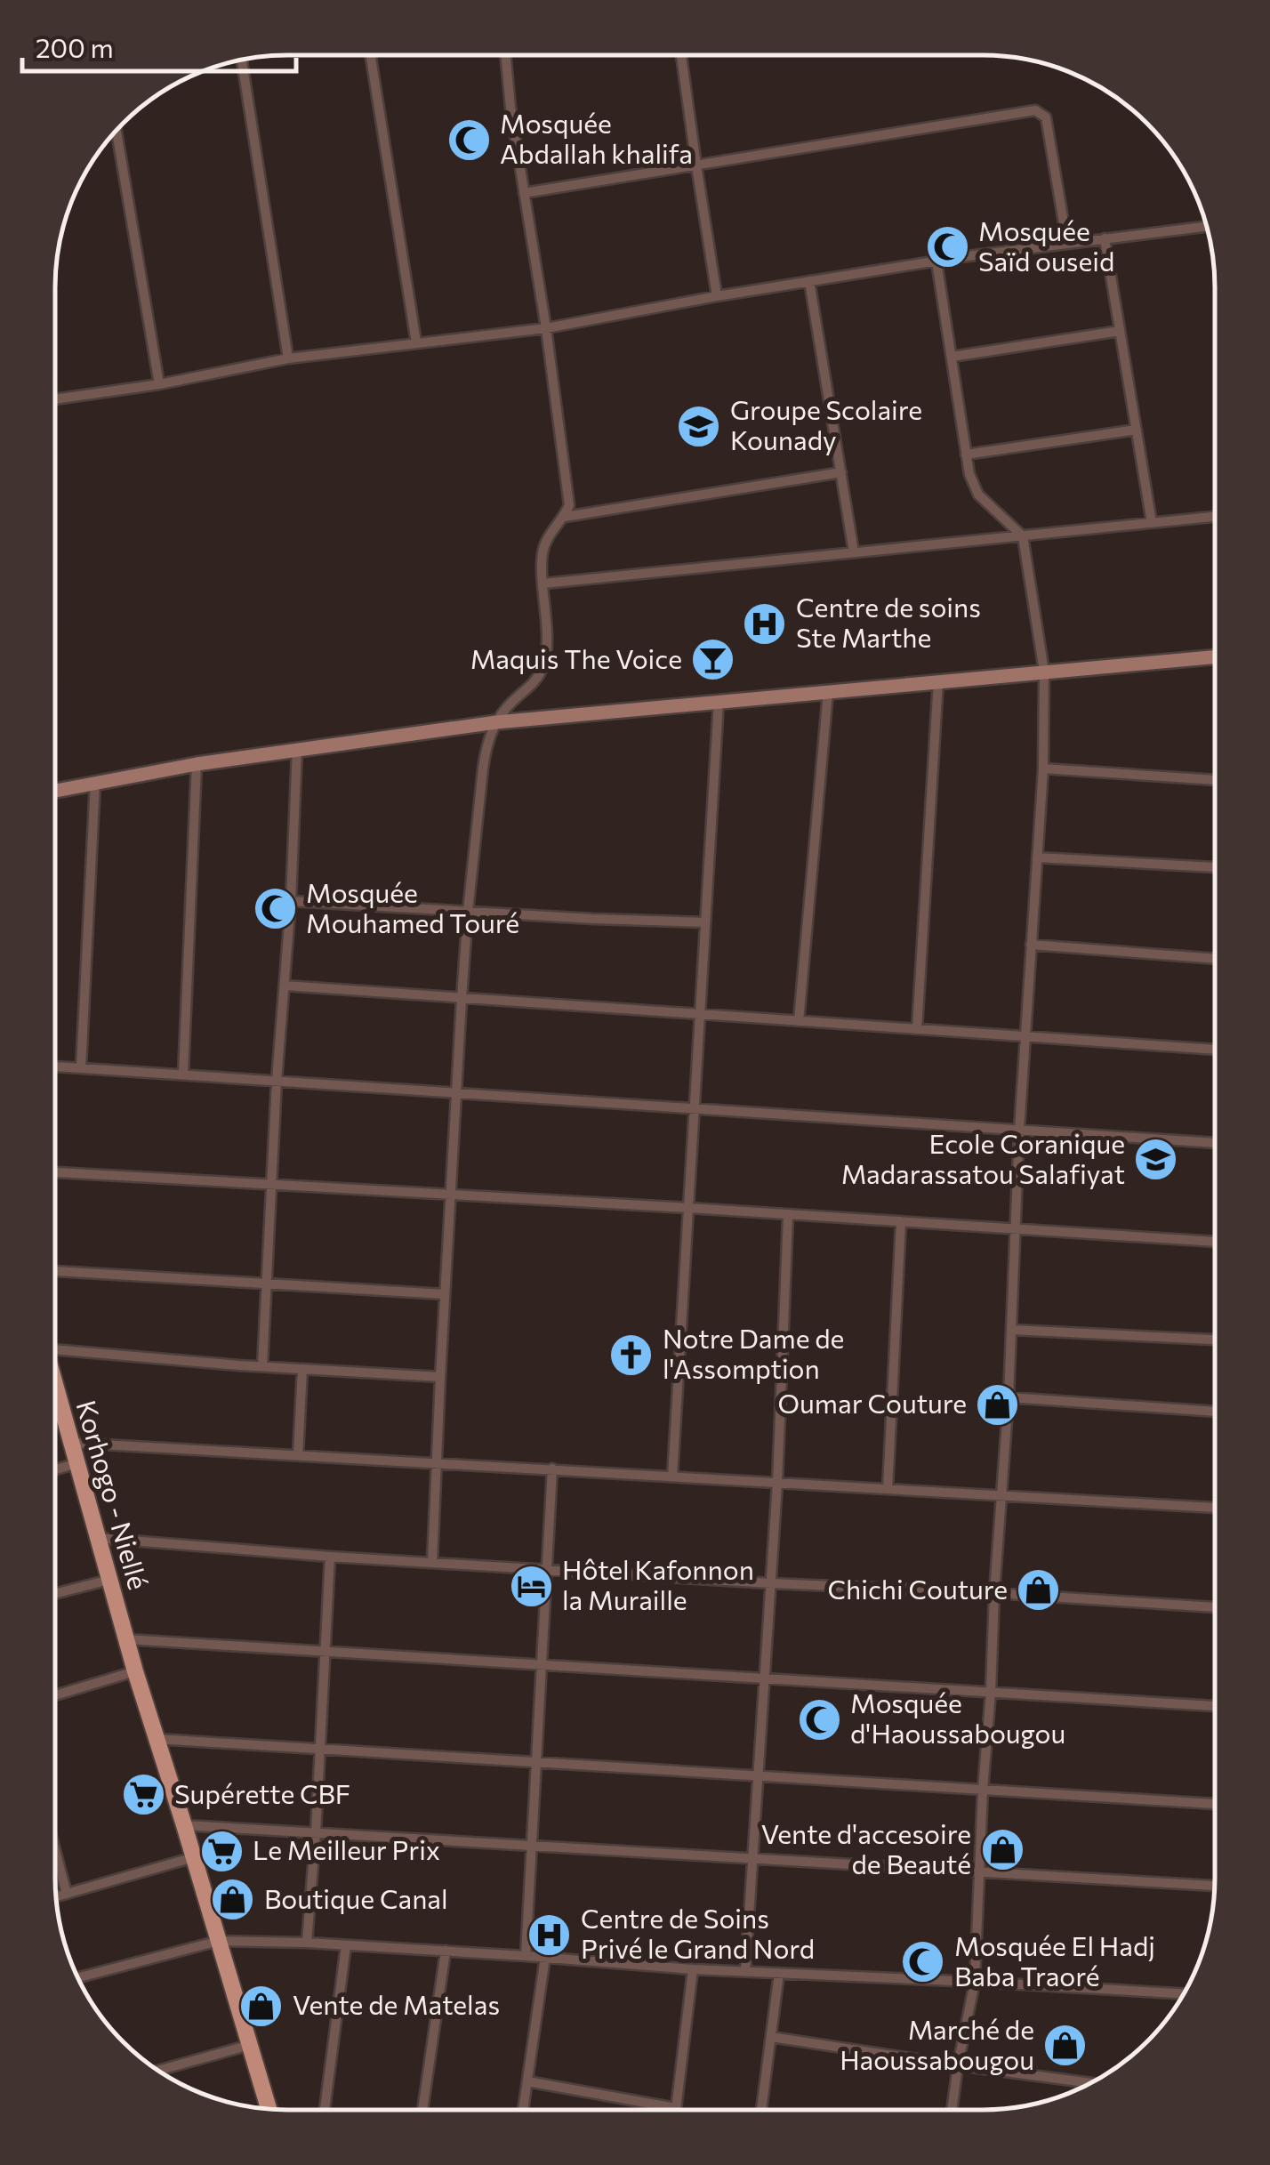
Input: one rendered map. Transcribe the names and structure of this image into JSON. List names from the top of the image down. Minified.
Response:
{"streets":{"main road":["Korhogo - Niellé"]},"places":{"mosque":["Mosquée Abdallah khalifa","Mosquée Saïd ouseid","Mosquée Mouhamed Touré","Mosquée d'Haoussabougou","Mosquée El Hadj Baba Traoré"],"school or university":["Groupe Scolaire Kounady","Ecole Coranique Madarassatou Salafiyat"],"hospital":["Centre de soins Ste Marthe","Centre de Soins Privé le Grand Nord"],"bar":["Maquis The Voice"],"church":["Notre Dame de l'Assomption"],"shop":["Oumar Couture","Chichi Couture","Vente d'accesoire de Beauté","Boutique Canal","Vente de Matelas","Marché de Haoussabougou"],"hotel":["Hôtel Kafonnon la Muraille"],"supermarket":["Supérette CBF","Le Meilleur Prix"]},"scale_bar":"200 m"}
